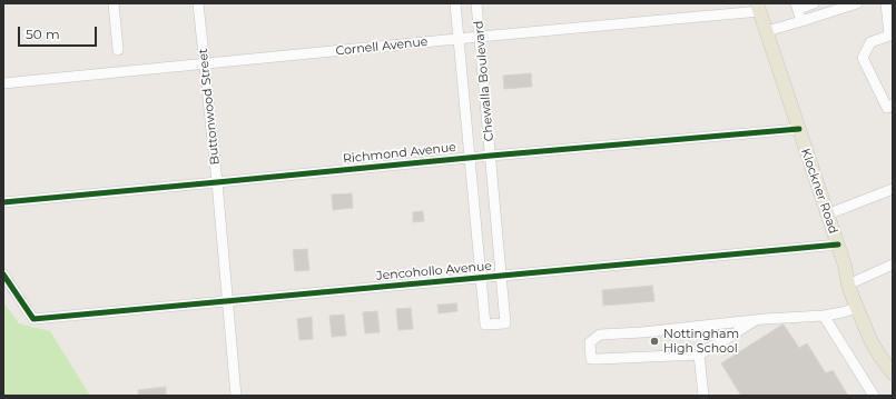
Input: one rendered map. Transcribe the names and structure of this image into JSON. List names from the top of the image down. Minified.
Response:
{"streets":{"main road":["Klockner Road"],"street":["Cornell Avenue","Chewalla Boulevard","Buttonwood Street","Richmond Avenue","Jencohollo Avenue"]},"crossings":[["Cornell Avenue","Chewalla Boulevard"],["Cornell Avenue","Buttonwood Street"],["Cornell Avenue","Klockner Road"],["Chewalla Boulevard","Richmond Avenue"],["Chewalla Boulevard","Jencohollo Avenue"],["Buttonwood Street","Richmond Avenue"],["Buttonwood Street","Jencohollo Avenue"],["Richmond Avenue","Klockner Road"],["Klockner Road","Jencohollo Avenue"]],"places":["Nottingham High School"],"scale_bar":"50 m"}
